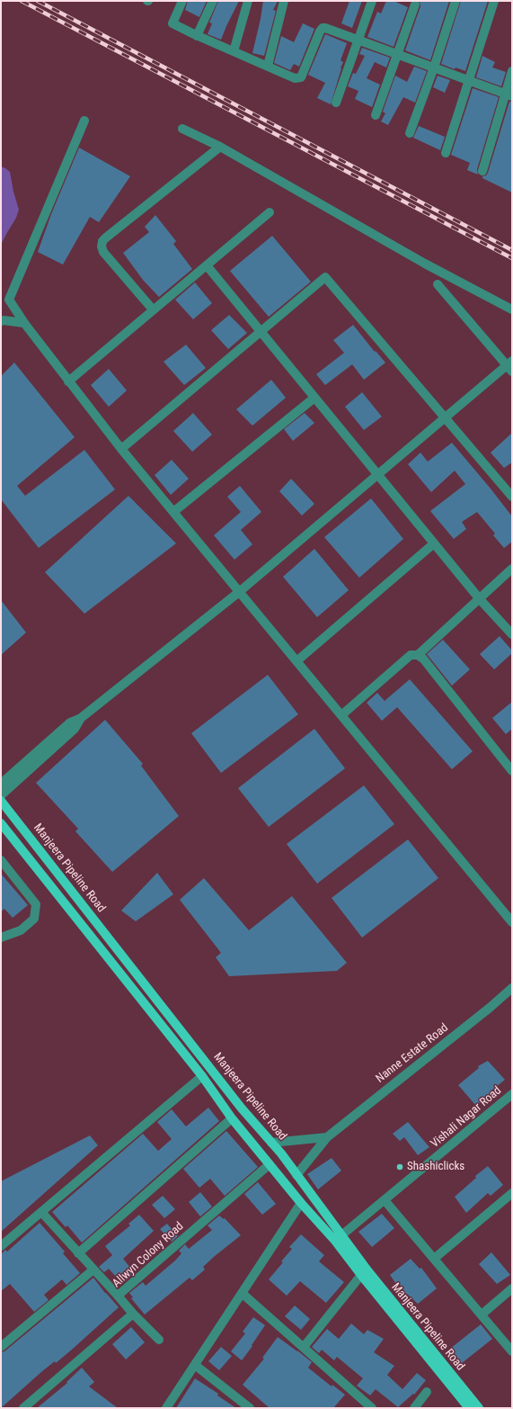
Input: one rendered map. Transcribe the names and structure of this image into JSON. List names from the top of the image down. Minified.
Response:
{"streets":{"main road":["Manjeera Pipeline Road"],"street":["Nanne Estate Road","Vishali Nagar Road","Allwyn Colony Road"]},"crossings":[["Manjeera Pipeline Road","Nanne Estate Road"],["Manjeera Pipeline Road","Vishali Nagar Road"],["Manjeera Pipeline Road","Allwyn Colony Road"]],"places":["Shashiclicks"]}
